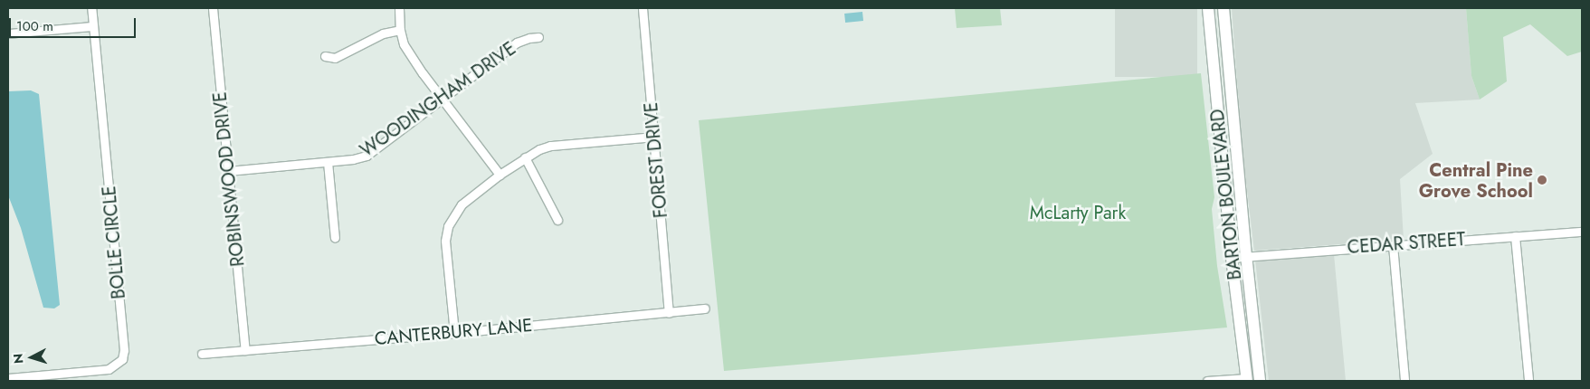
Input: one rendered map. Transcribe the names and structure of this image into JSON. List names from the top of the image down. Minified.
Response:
{"streets":{"main road":["BARTON BOULEVARD"],"street":["WOODINGHAM DRIVE","FOREST DRIVE","ROBINSWOOD DRIVE","BOLLE CIRCLE","CEDAR STREET","CANTERBURY LANE"]},"crossings":[["WOODINGHAM DRIVE","ROBINSWOOD DRIVE"],["FOREST DRIVE","CANTERBURY LANE"],["ROBINSWOOD DRIVE","CANTERBURY LANE"],["BARTON BOULEVARD","CEDAR STREET"]],"parks":["McLarty Park"],"places":["Central Pine Grove School"],"scale_bar":"100 m","north":"left"}
